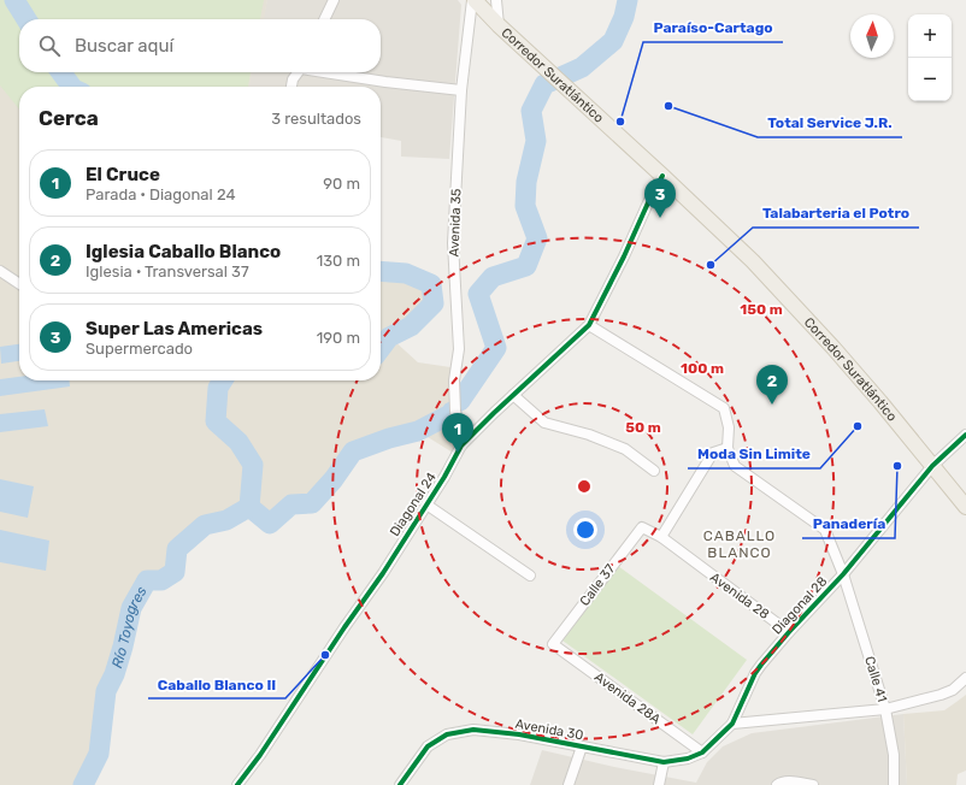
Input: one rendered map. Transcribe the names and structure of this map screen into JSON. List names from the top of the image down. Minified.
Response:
{"streets":{"main road":["Corredor Suratlántico"],"street":["Avenida 35","Diagonal 24","Calle 37","Avenida 28","Diagonal 28","Calle 41","Avenida 28A","Avenida 30"]},"crossings":[["Corredor Suratlántico","Avenida 35"],["Corredor Suratlántico","Diagonal 24"],["Corredor Suratlántico","Diagonal 28"],["Avenida 35","Diagonal 24"],["Calle 37","Avenida 28"],["Calle 37","Avenida 28A"],["Avenida 28","Diagonal 28"],["Diagonal 28","Calle 41"],["Diagonal 28","Avenida 28A"],["Diagonal 28","Avenida 30"]],"districts":["CABALLO BLANCO"],"water":["Río Toyogres"],"places":["Total Service J.R.","Paraíso-Cartago","Talabarteria el Potro","Moda Sin Limite","Panadería","Caballo Blanco II"],"north":"top","page":{"map_buttons":["+","−"],"search":"Buscar aquí","heading":["Cerca","3 resultados"],"list":[{"mark":"1","name":"El Cruce","note":"Parada · Diagonal 24","value":"90 m"},{"mark":"2","name":"Iglesia Caballo Blanco","note":"Iglesia · Transversal 37","value":"130 m"},{"mark":"3","name":"Super Las Americas","note":"Supermercado","value":"190 m"}],"pins":["3","2","1"]},"rings":["150 m","100 m","50 m"]}
